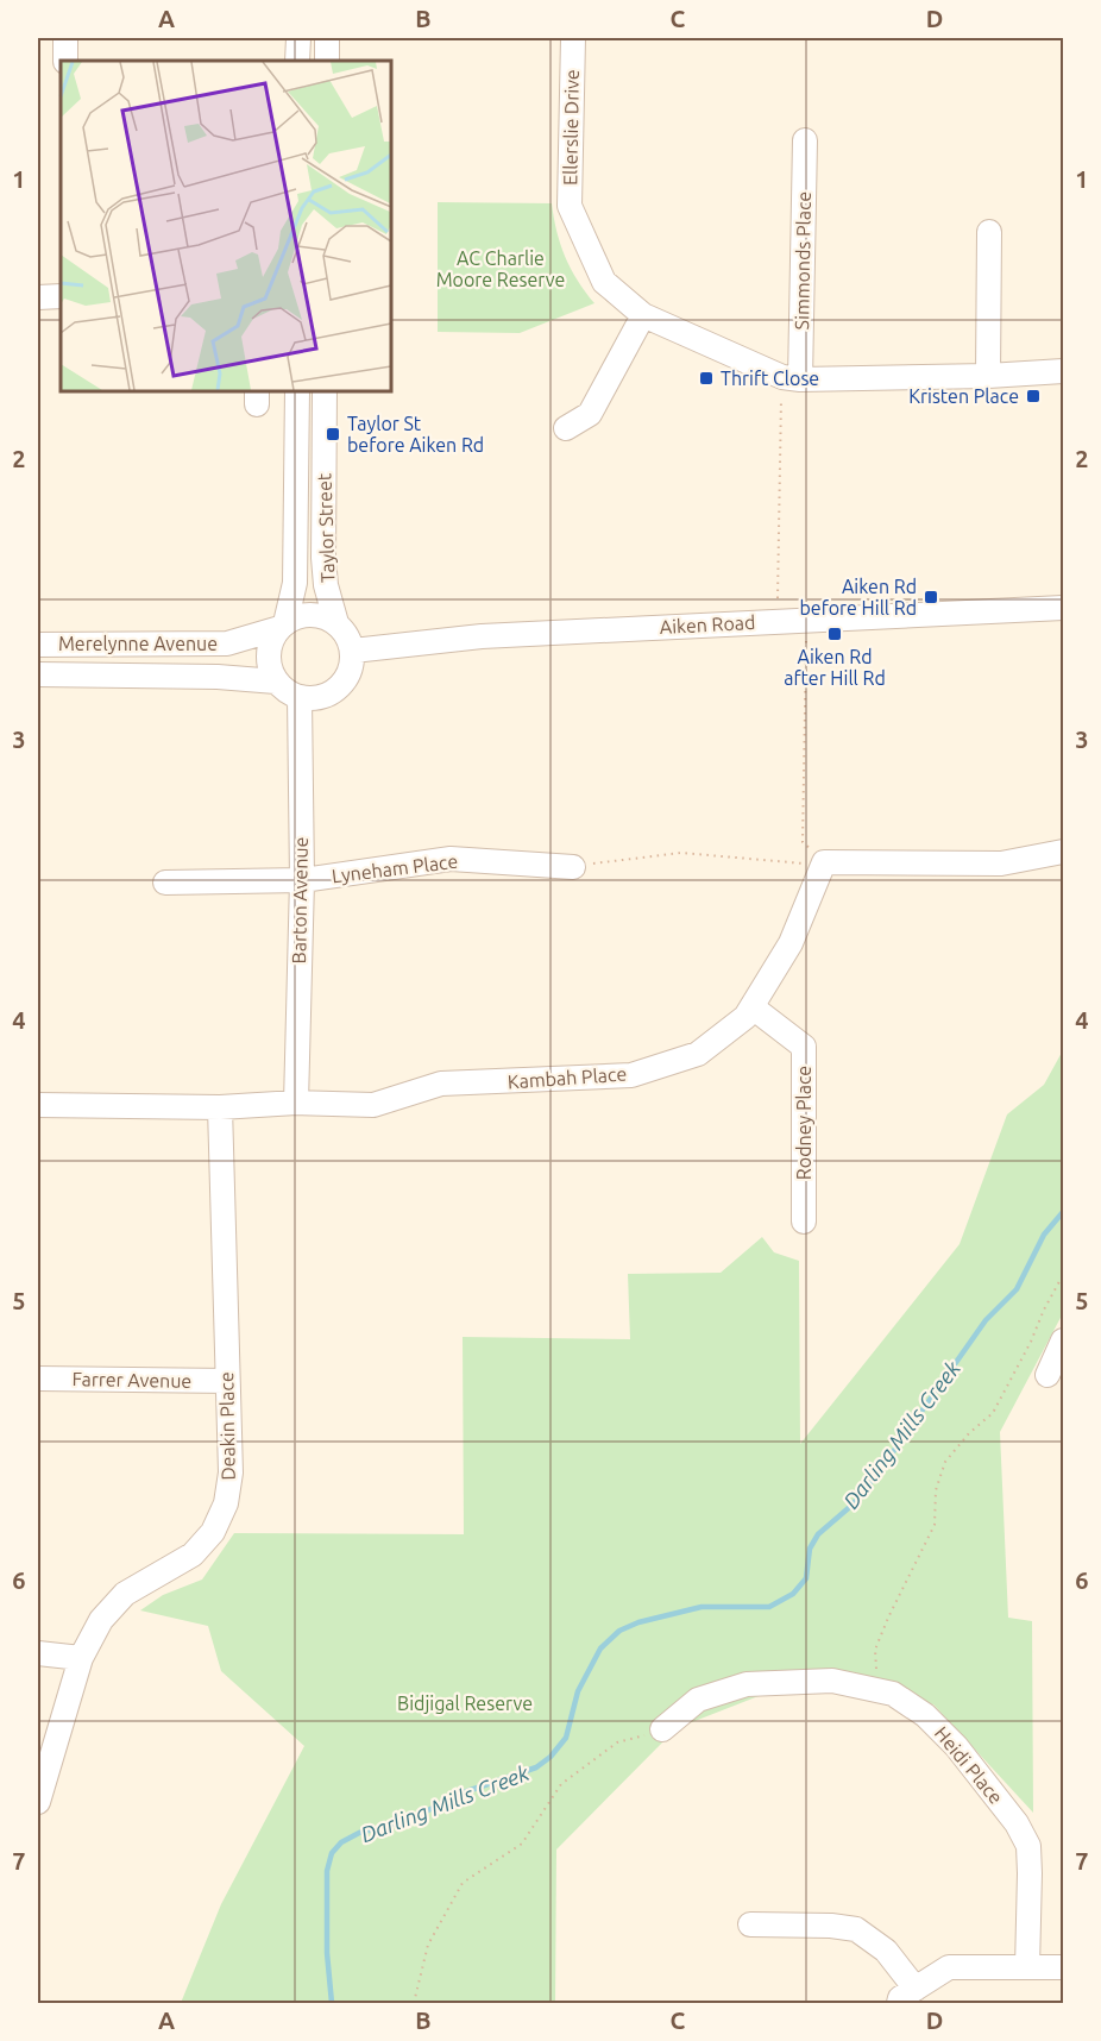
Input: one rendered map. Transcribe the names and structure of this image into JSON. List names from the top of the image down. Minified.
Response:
{"streets":{"street":["Ellerslie Drive","Simmonds Place","Taylor Street","Aiken Road","Merelynne Avenue","Lyneham Place","Barton Avenue","Kambah Place","Rodney Place","Farrer Avenue","Deakin Place","Heidi Place"]},"crossings":[["Ellerslie Drive","Simmonds Place"],["Taylor Street","Aiken Road"],["Taylor Street","Merelynne Avenue"],["Taylor Street","Barton Avenue"],["Aiken Road","Merelynne Avenue"],["Aiken Road","Barton Avenue"],["Merelynne Avenue","Barton Avenue"],["Lyneham Place","Barton Avenue"],["Barton Avenue","Kambah Place"],["Kambah Place","Rodney Place"],["Kambah Place","Deakin Place"],["Farrer Avenue","Deakin Place"]],"water":["Darling Mills Creek"],"parks":["AC Charlie Moore Reserve","Bidjigal Reserve"],"places":{"transit":["Thrift Close","Kristen Place","Taylor St before Aiken Rd","Aiken Rd before Hill Rd","Aiken Rd after Hill Rd"]},"grid":{"columns":["A","B","C","D"],"rows":["1","2","3","4","5","6","7"]}}
